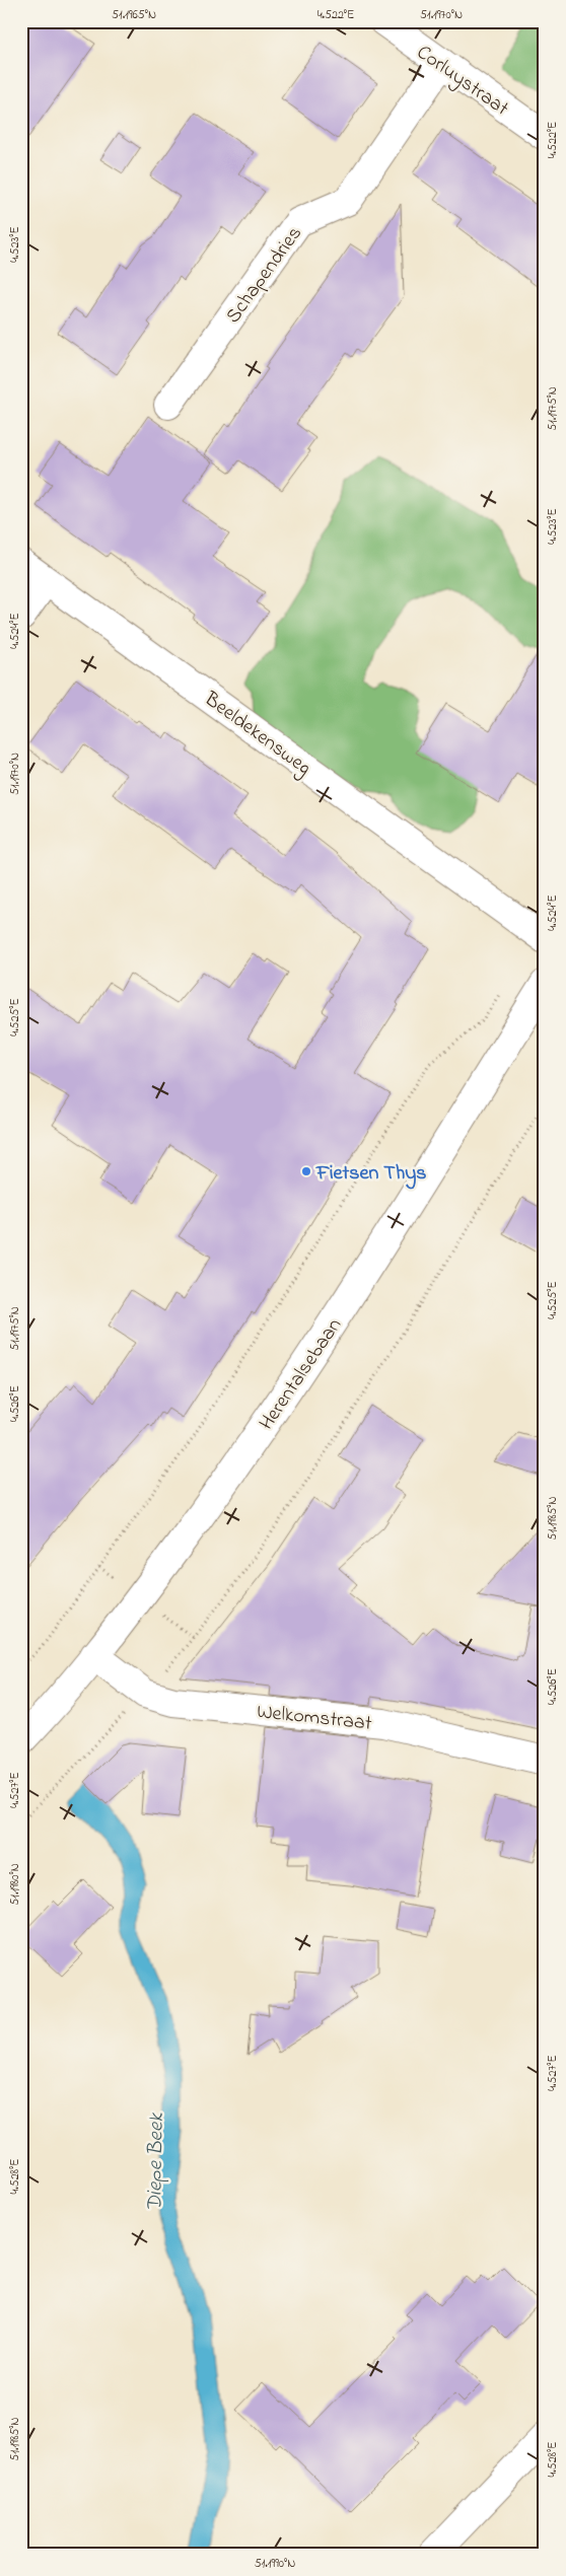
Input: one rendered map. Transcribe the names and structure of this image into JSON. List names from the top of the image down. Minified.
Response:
{"streets":{"street":["Corluystraat","Schapendries","Beeldekensweg","Herentalsebaan","Welkomstraat"]},"crossings":[["Corluystraat","Schapendries"],["Herentalsebaan","Welkomstraat"]],"water":["Diepe Beek"],"places":["Fietsen Thys"],"coordinates":["51.1965°N","4.522°E","51.1970°N","4.523°E","51.1975°N","4.524°E","4.525°E","4.526°E","51.1985°N","4.527°E","51.1980°N","4.528°E","51.1990°N"]}
